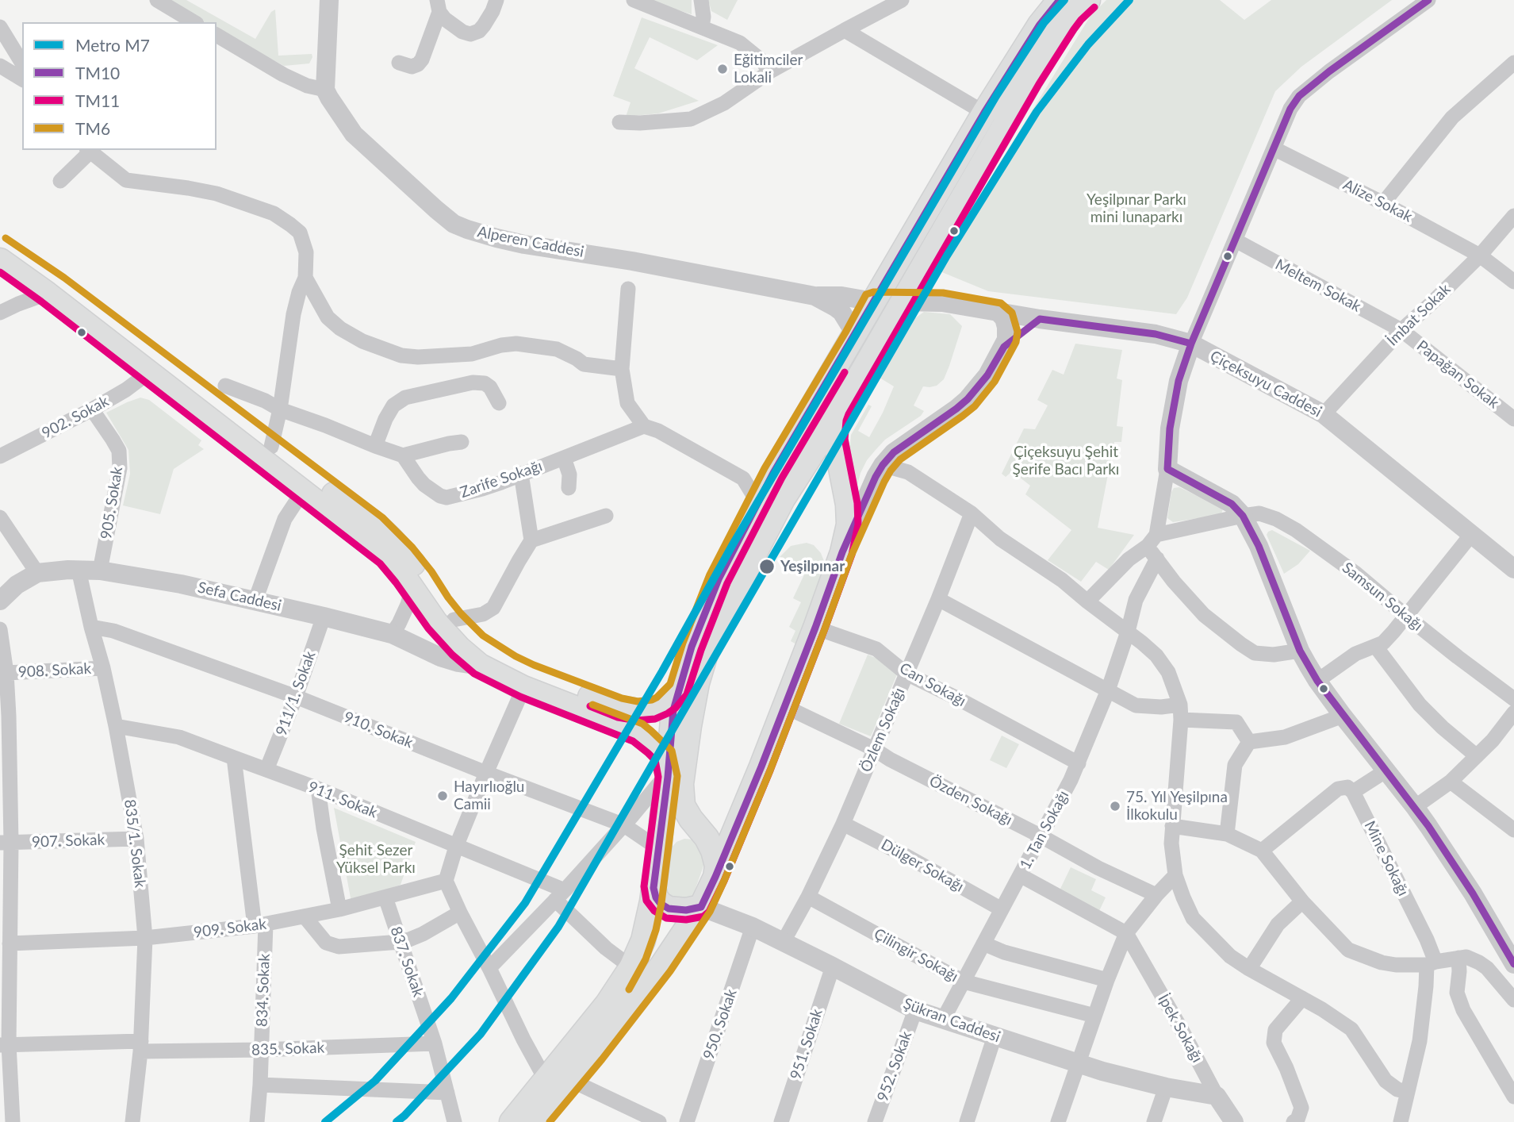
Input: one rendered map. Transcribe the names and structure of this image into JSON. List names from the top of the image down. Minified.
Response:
{"streets":{"street":["Alize Sokak","Alperen Caddesi","Meltem Sokak","İmbat Sokak","Papağan Sokak","Çiçeksuyu Caddesi","902. Sokak","Zarife Sokağı","905. Sokak","Sefa Caddesi","Samsun Sokağı","908. Sokak","Can Sokağı","911/1. Sokak","910. Sokak","Özlem Sokağı","911. Sokak","Özden Sokağı","1. Tan Sokağı","907. Sokak","835/1. Sokak","Mine Sokağı","Dülger Sokağı","909. Sokak","Çilingir Sokağı","837. Sokak","834. Sokak","Şükran Caddesi","950. Sokak","İpek Sokağı","951. Sokak","835. Sokak","952. Sokak"]},"crossings":[["Alize Sokak","İmbat Sokak"],["Meltem Sokak","İmbat Sokak"],["Meltem Sokak","Papağan Sokak"],["İmbat Sokak","Papağan Sokak"],["İmbat Sokak","Çiçeksuyu Caddesi"],["902. Sokak","905. Sokak"],["905. Sokak","Sefa Caddesi"],["Sefa Caddesi","911/1. Sokak"],["Sefa Caddesi","835/1. Sokak"],["908. Sokak","835/1. Sokak"],["Can Sokağı","Özlem Sokağı"],["Can Sokağı","1. Tan Sokağı"],["911/1. Sokak","910. Sokak"],["911/1. Sokak","911. Sokak"],["910. Sokak","835/1. Sokak"],["910. Sokak","Şükran Caddesi"],["Özlem Sokağı","Özden Sokağı"],["Özlem Sokağı","Dülger Sokağı"],["Özlem Sokağı","Çilingir Sokağı"],["Özlem Sokağı","Şükran Caddesi"],["911. Sokak","835/1. Sokak"],["911. Sokak","834. Sokak"],["Özden Sokağı","1. Tan Sokağı"],["1. Tan Sokağı","Dülger Sokağı"],["1. Tan Sokağı","Çilingir Sokağı"],["1. Tan Sokağı","Şükran Caddesi"],["907. Sokak","835/1. Sokak"],["835/1. Sokak","909. Sokak"],["835/1. Sokak","835. Sokak"],["909. Sokak","837. Sokak"],["909. Sokak","834. Sokak"],["837. Sokak","835. Sokak"],["834. Sokak","835. Sokak"],["Şükran Caddesi","950. Sokak"],["Şükran Caddesi","İpek Sokağı"],["Şükran Caddesi","951. Sokak"],["Şükran Caddesi","952. Sokak"]],"parks":["Yeşilpınar Parkı mini lunaparkı","Çiçeksuyu Şehit Şerife Bacı Parkı","Şehit Sezer Yüksel Parkı"],"places":["Eğitimciler Lokali","Yeşilpınar","Hayırlıoğlu Camii","75. Yıl Yeşilpına İlkokulu"],"lines":["metro line M7","transit line TM10","transit line TM11","transit line TM6"],"legend":["Metro M7","TM10","TM11","TM6"]}
